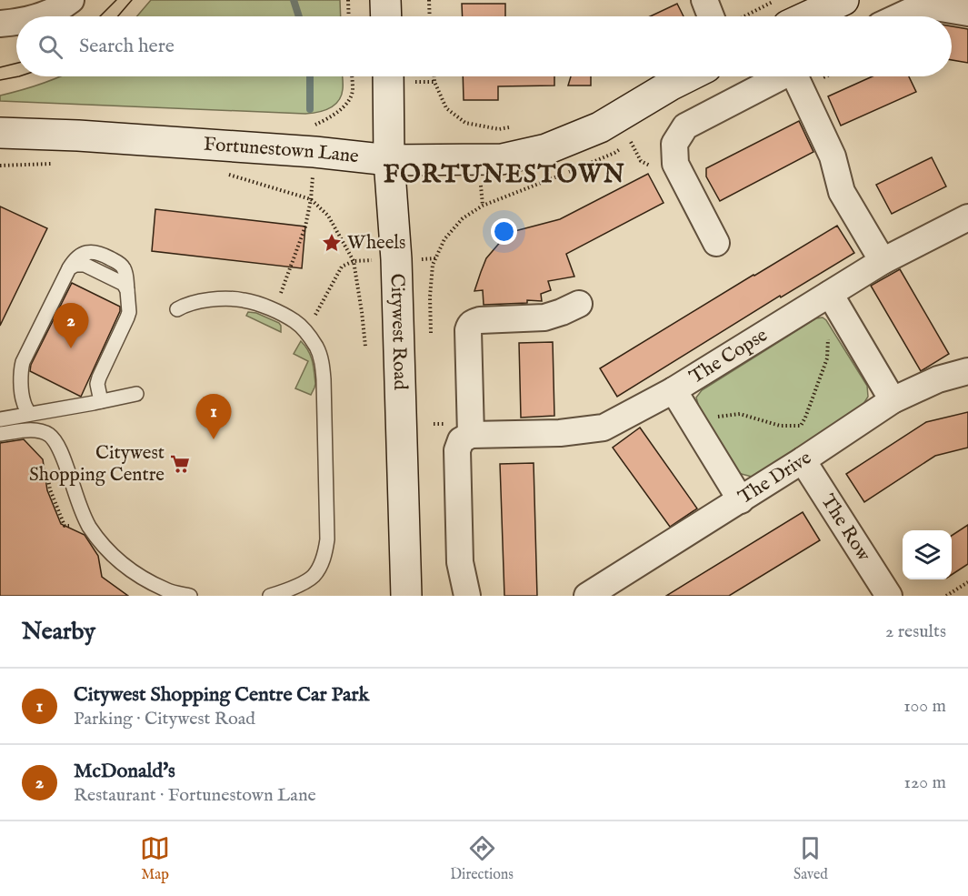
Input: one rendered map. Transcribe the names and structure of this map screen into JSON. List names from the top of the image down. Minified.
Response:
{"streets":{"street":["Fortunestown Lane","Citywest Road","The Copse","The Drive","The Row"]},"crossings":[["Fortunestown Lane","Citywest Road"],["The Drive","The Row"]],"districts":["FORTUNESTOWN"],"places":{"place":["Wheels"],"supermarket":["Citywest Shopping Centre"]},"page":{"search":"Search here","pins":["2","1"],"heading":["Nearby","2 results"],"list":[{"mark":"1","name":"Citywest Shopping Centre Car Park","note":"Parking · Citywest Road","value":"100 m"},{"mark":"2","name":"McDonald's","note":"Restaurant · Fortunestown Lane","value":"120 m"}],"nav":["Map","Directions","Saved"]}}
